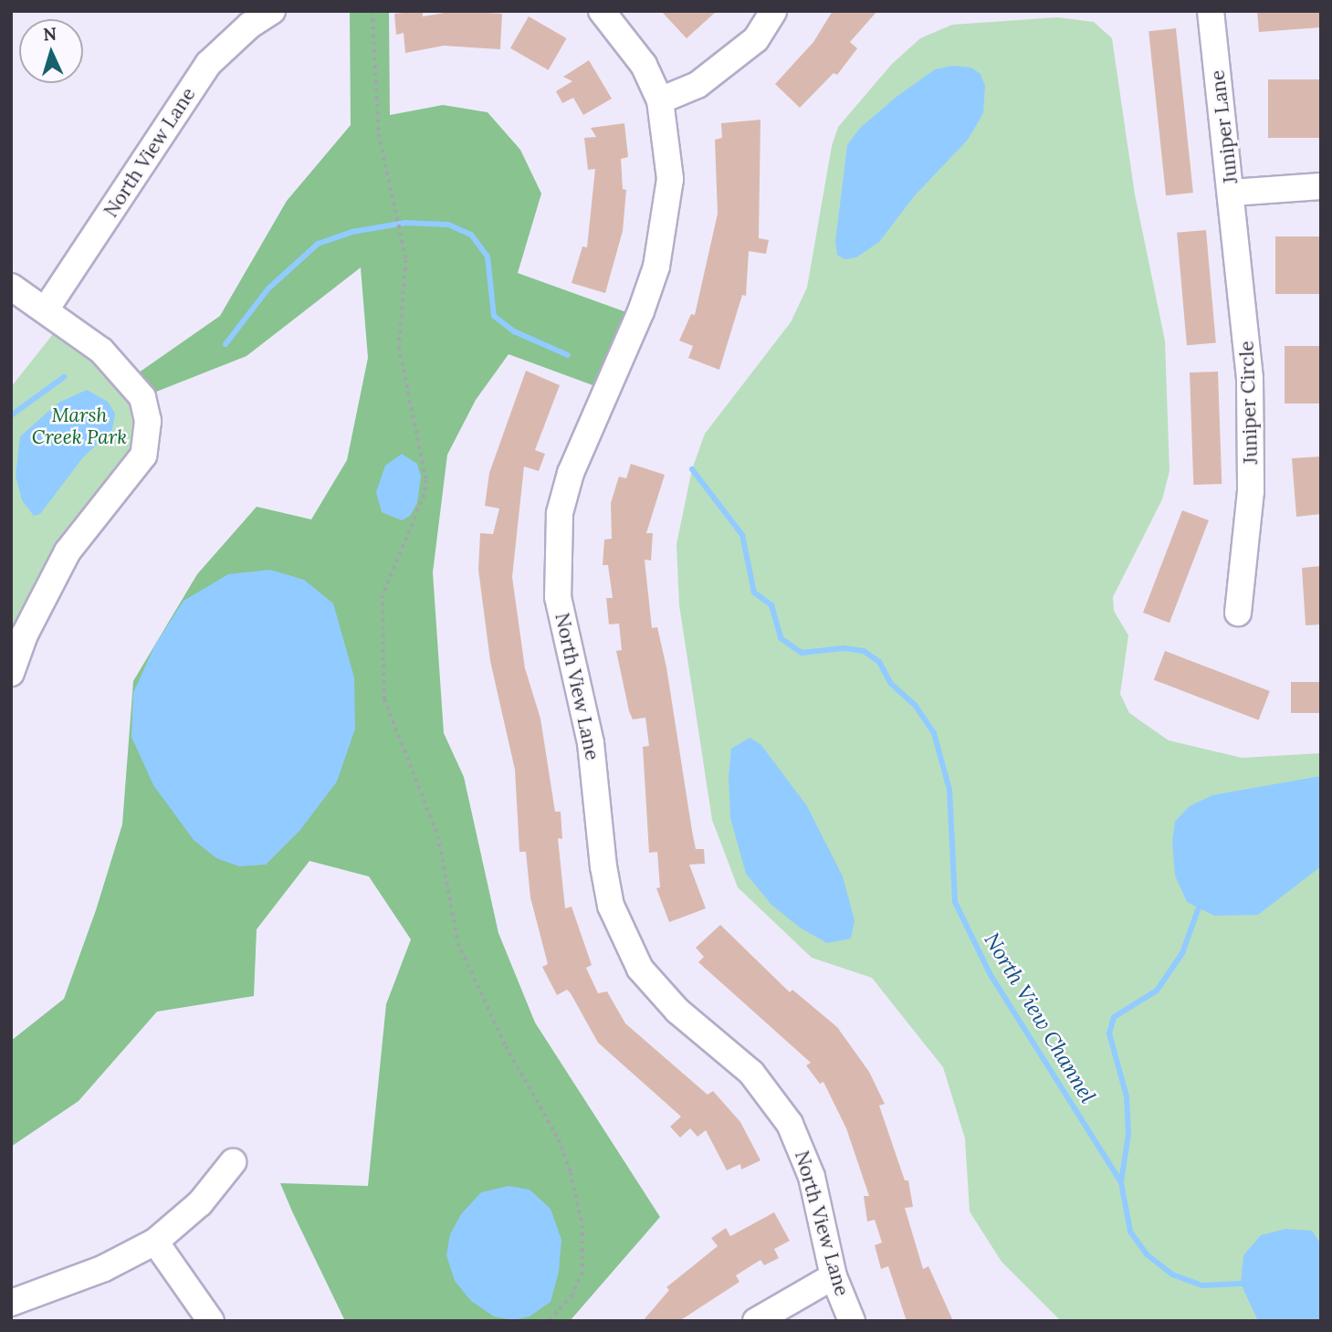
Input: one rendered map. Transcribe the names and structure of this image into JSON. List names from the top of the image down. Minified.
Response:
{"streets":{"street":["Juniper Lane","North View Lane","Juniper Circle"]},"crossings":[["Juniper Lane","Juniper Circle"]],"water":["North View Channel"],"parks":["Marsh Creek Park"],"north":"top"}
